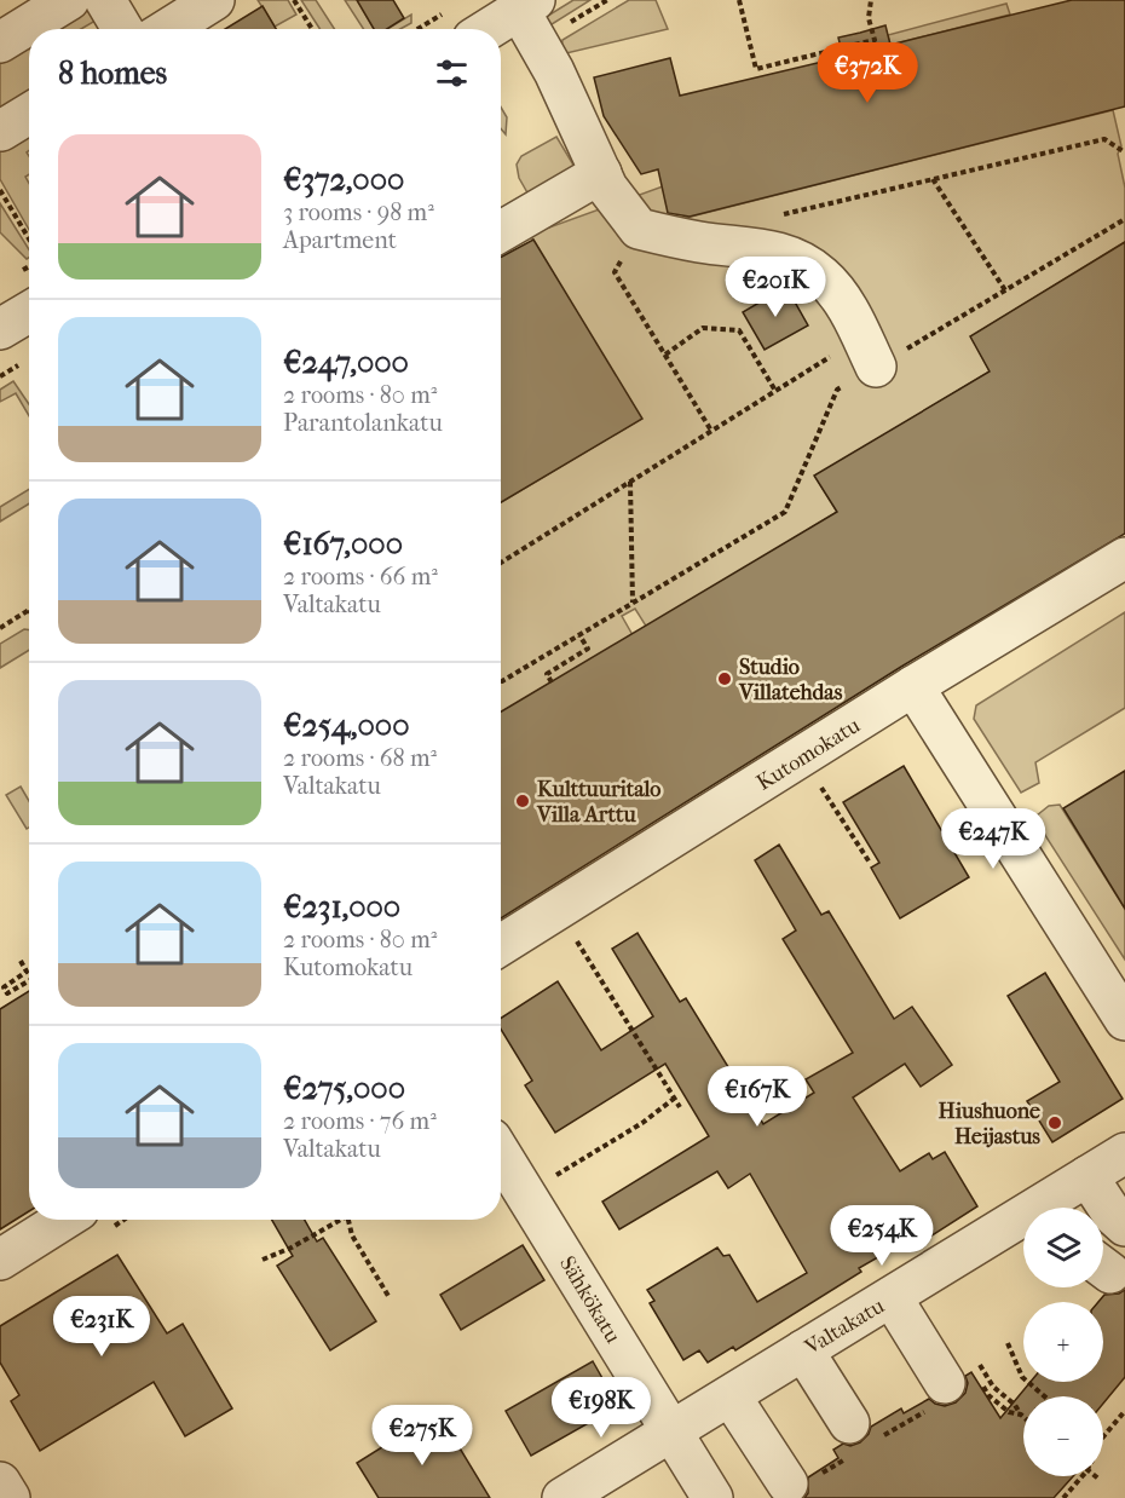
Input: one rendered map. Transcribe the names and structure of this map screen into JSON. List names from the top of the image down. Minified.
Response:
{"streets":{"street":["Kutomokatu","Sähkökatu","Valtakatu"]},"crossings":[["Sähkökatu","Valtakatu"]],"places":["Studio Villatehdas","Kulttuuritalo Villa Arttu","Hiushuone Heijastus"],"page":{"heading":"8 homes","price":["€372K","€201K","€247K","€167K","€254K","€231K","€198K","€275K"],"list":[{"name":"€372,000","note":"3 rooms · 98 m² · Apartment"},{"name":"€247,000","note":"2 rooms · 80 m² · Parantolankatu"},{"name":"€167,000","note":"2 rooms · 66 m² · Valtakatu"},{"name":"€254,000","note":"2 rooms · 68 m² · Valtakatu"},{"name":"€231,000","note":"2 rooms · 80 m² · Kutomokatu"},{"name":"€275,000","note":"2 rooms · 76 m² · Valtakatu"}],"map_buttons":["+","−"]}}
